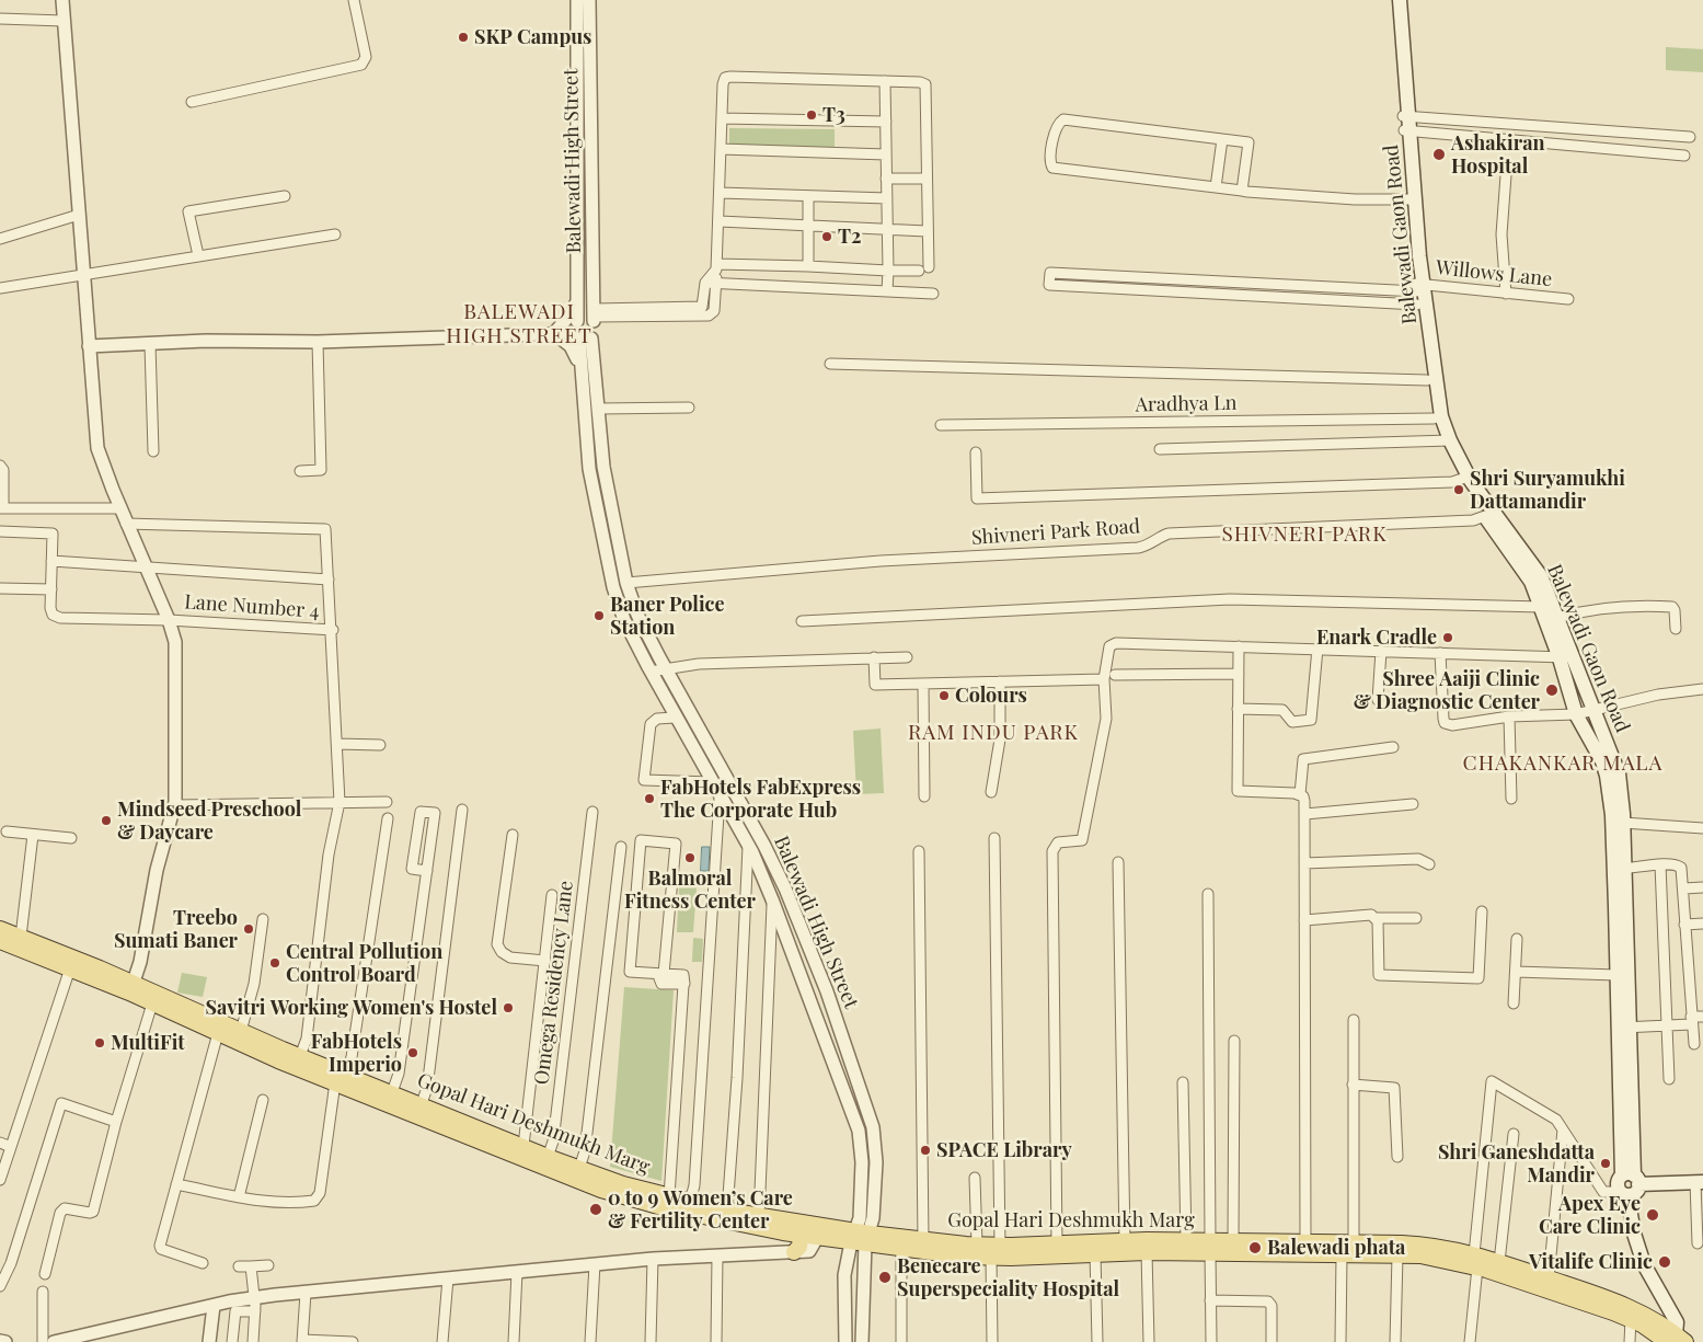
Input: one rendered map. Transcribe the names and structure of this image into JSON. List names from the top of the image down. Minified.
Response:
{"streets":{"main road":["Balewadi Gaon Road","Gopal Hari Deshmukh Marg"],"street":["Balewadi High Street","Willows Lane","Aradhya Ln","Shivneri Park Road","Lane Number 4","Omega Residency Lane"]},"crossings":[["Balewadi High Street","Shivneri Park Road"],["Balewadi High Street","Gopal Hari Deshmukh Marg"],["Balewadi Gaon Road","Willows Lane"],["Balewadi Gaon Road","Aradhya Ln"],["Balewadi Gaon Road","Shivneri Park Road"],["Omega Residency Lane","Gopal Hari Deshmukh Marg"]],"districts":["BALEWADI HIGH STREET","SHIVNERI PARK","RAM INDU PARK","CHAKANKAR MALA"],"places":["SKP Campus","T3","Ashakiran Hospital","T2","Shri Suryamukhi Dattamandir","Baner Police Station","Enark Cradle","Shree Aaiji Clinic & Diagnostic Center","Colours","FabHotels FabExpress The Corporate Hub","Mindseed Preschool & Daycare","Balmoral Fitness Center","Treebo Sumati Baner","Central Pollution Control Board","Savitri Working Women's Hostel","MultiFit","FabHotels Imperio","SPACE Library","Shri Ganeshdatta Mandir","0 to 9 Women’s Care & Fertility Center","Apex Eye Care Clinic","Balewadi phata","Vitalife Clinic","Benecare Superspeciality Hospital"]}
